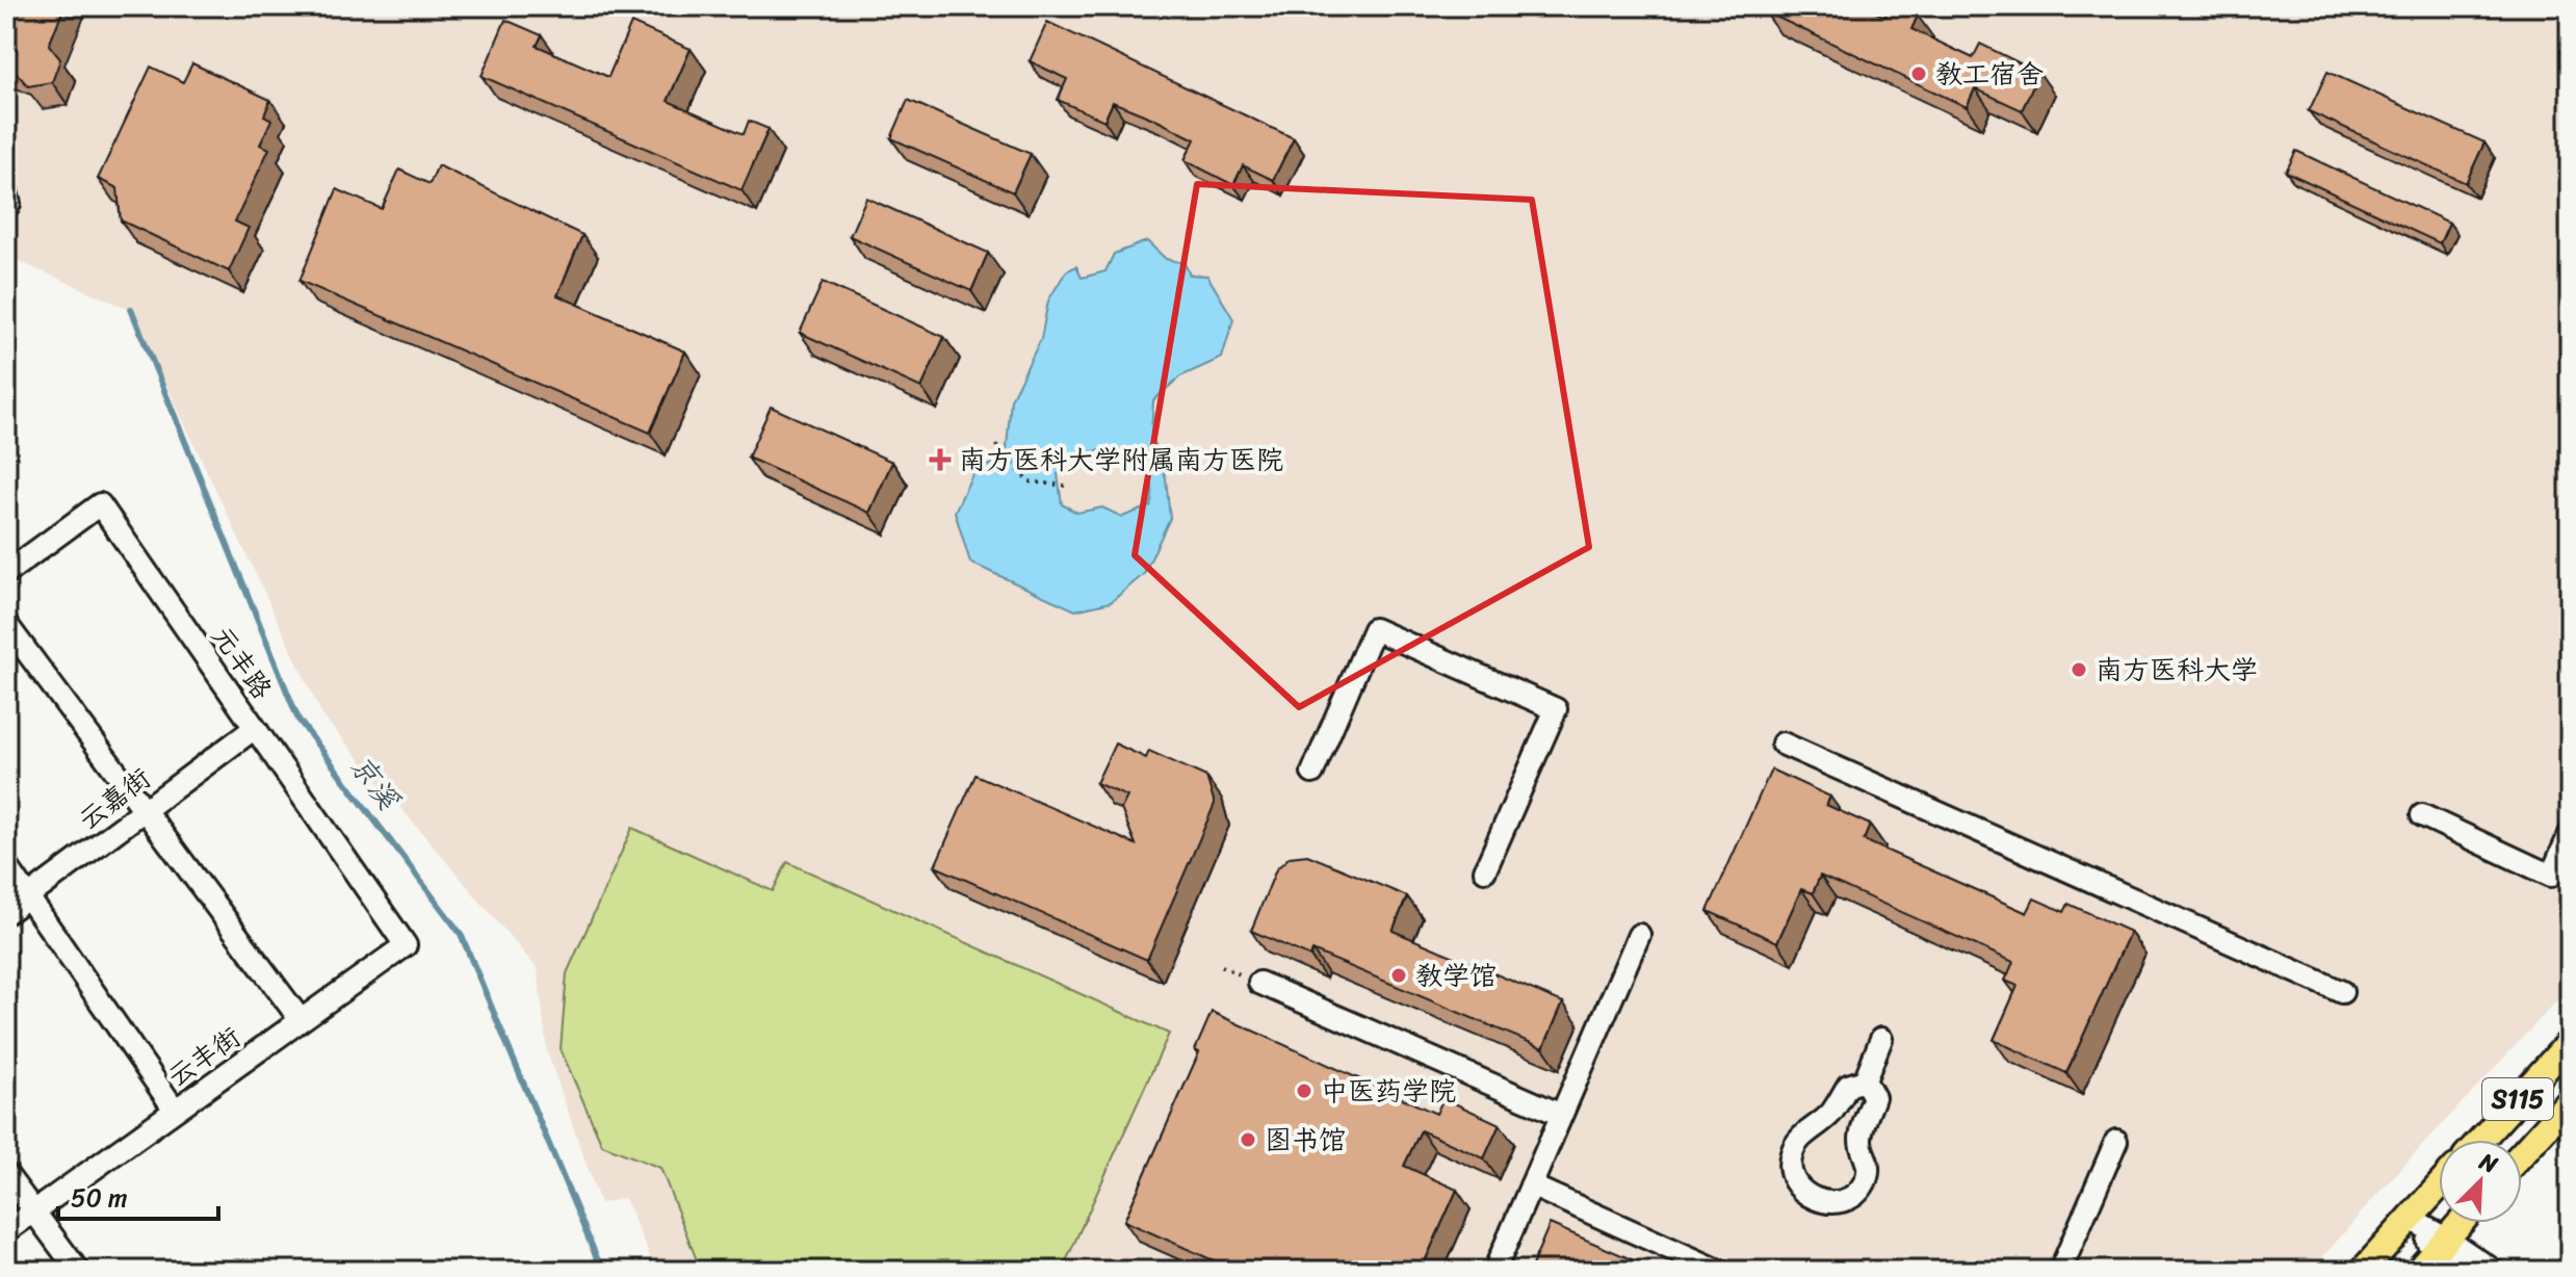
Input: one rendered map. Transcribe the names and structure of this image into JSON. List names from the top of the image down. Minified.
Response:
{"streets":{"main road":["S115"],"street":["元丰路","云嘉街","云丰街"]},"crossings":[["元丰路","云嘉街"],["元丰路","云丰街"]],"water":["京溪"],"places":{"other":["教工宿舍","南方医科大学","教学馆","中医药学院","图书馆"],"health":["南方医科大学附属南方医院"]},"scale_bar":"50 m","north":"top right"}
